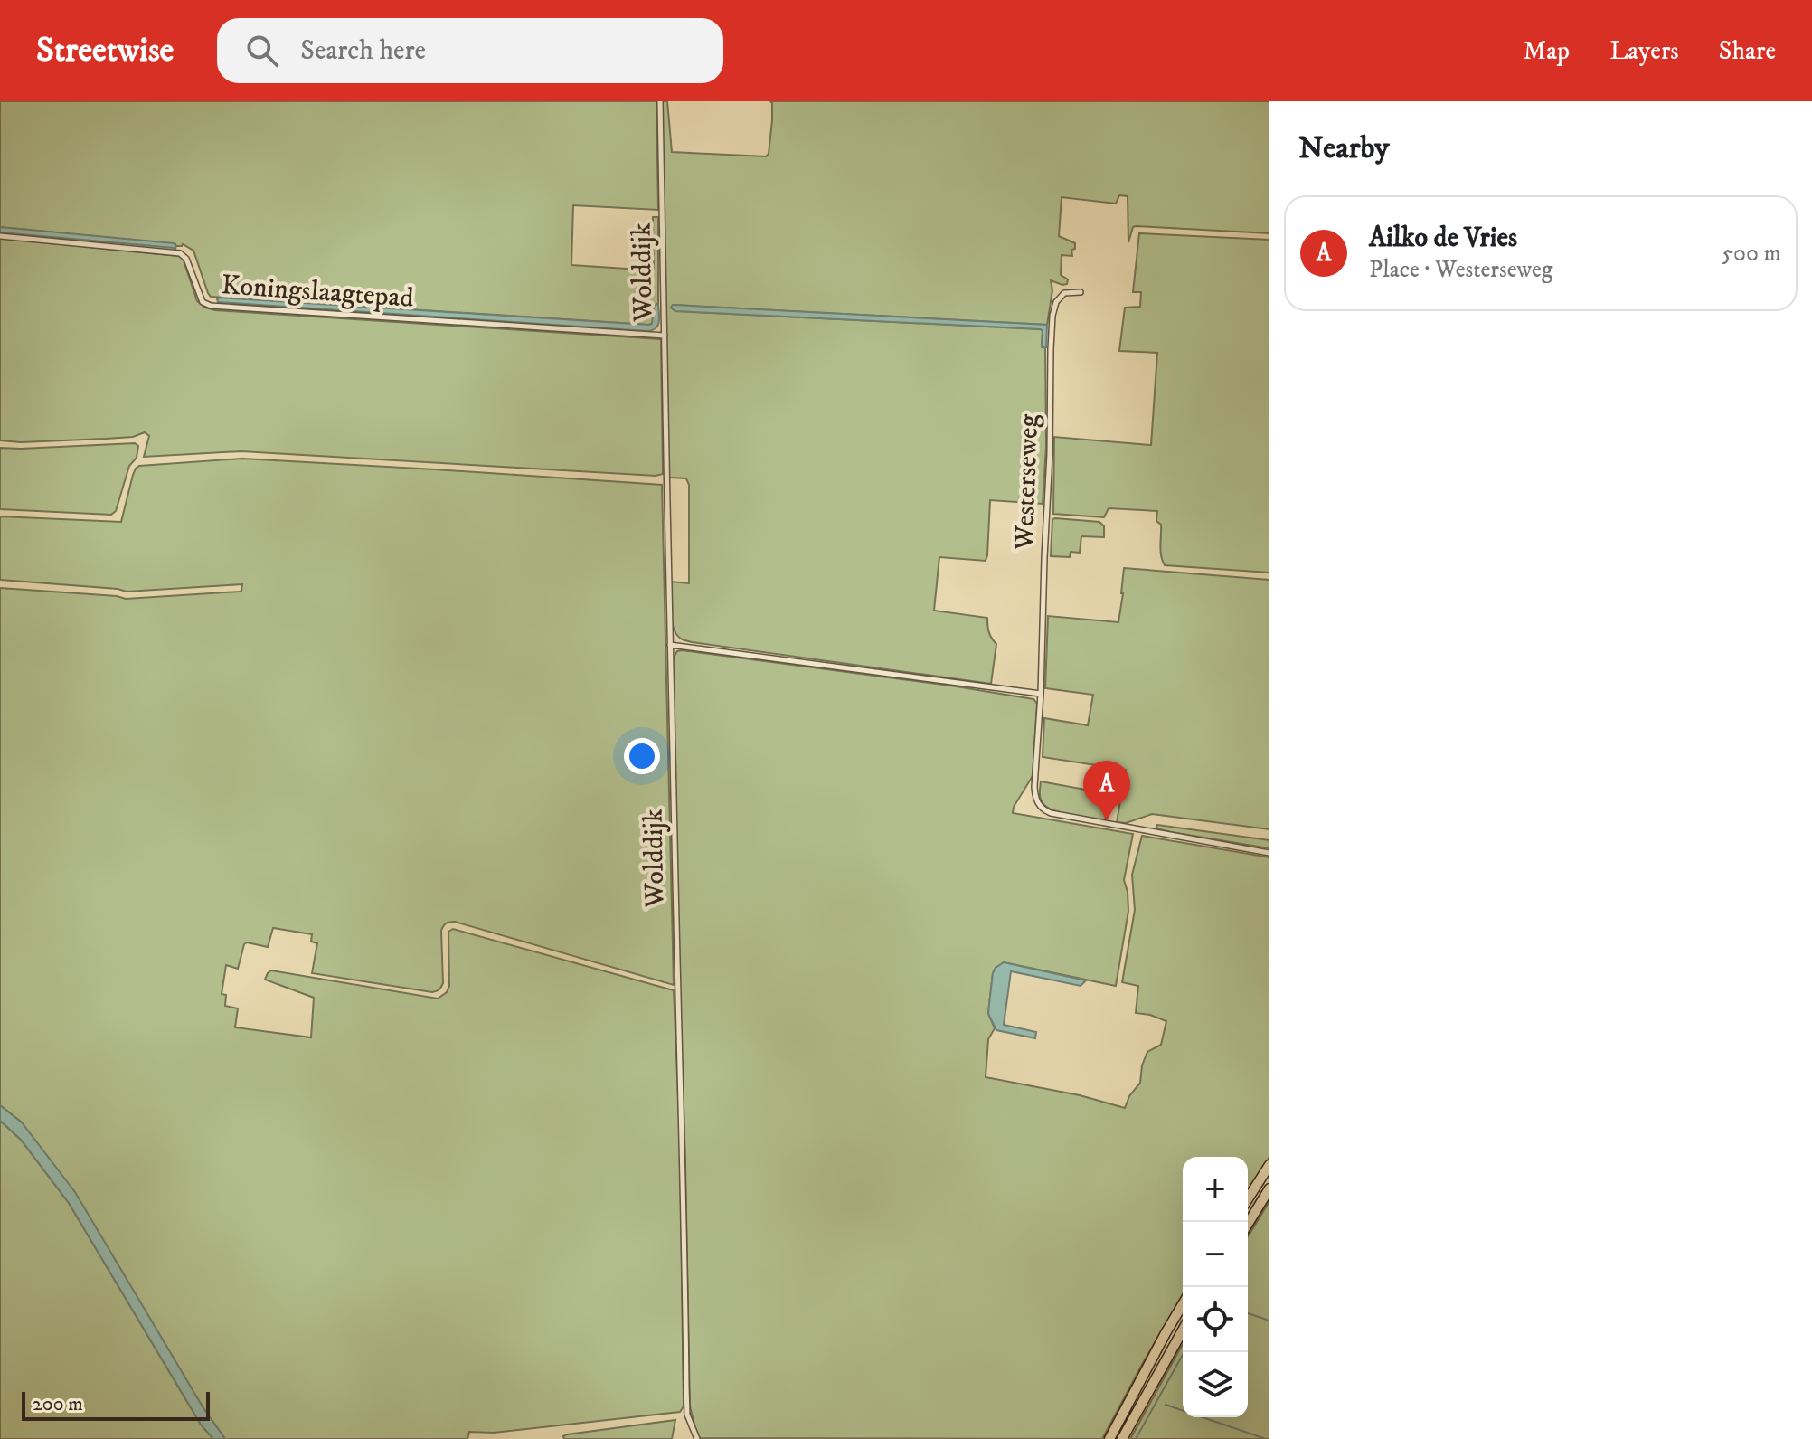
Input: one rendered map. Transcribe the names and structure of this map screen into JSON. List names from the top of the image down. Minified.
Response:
{"streets":{"street":["Wolddijk","Koningslaagtepad","Westerseweg"]},"crossings":[["Wolddijk","Koningslaagtepad"]],"scale_bar":"200 m","page":{"header":"Streetwise","search":"Search here","nav":["Map","Layers","Share"],"heading":"Nearby","list":[{"mark":"A","name":"Ailko de Vries","note":"Place · Westerseweg","value":"500 m"}],"pins":"A","map_buttons":["+","−"],"scale":"200 m"}}
